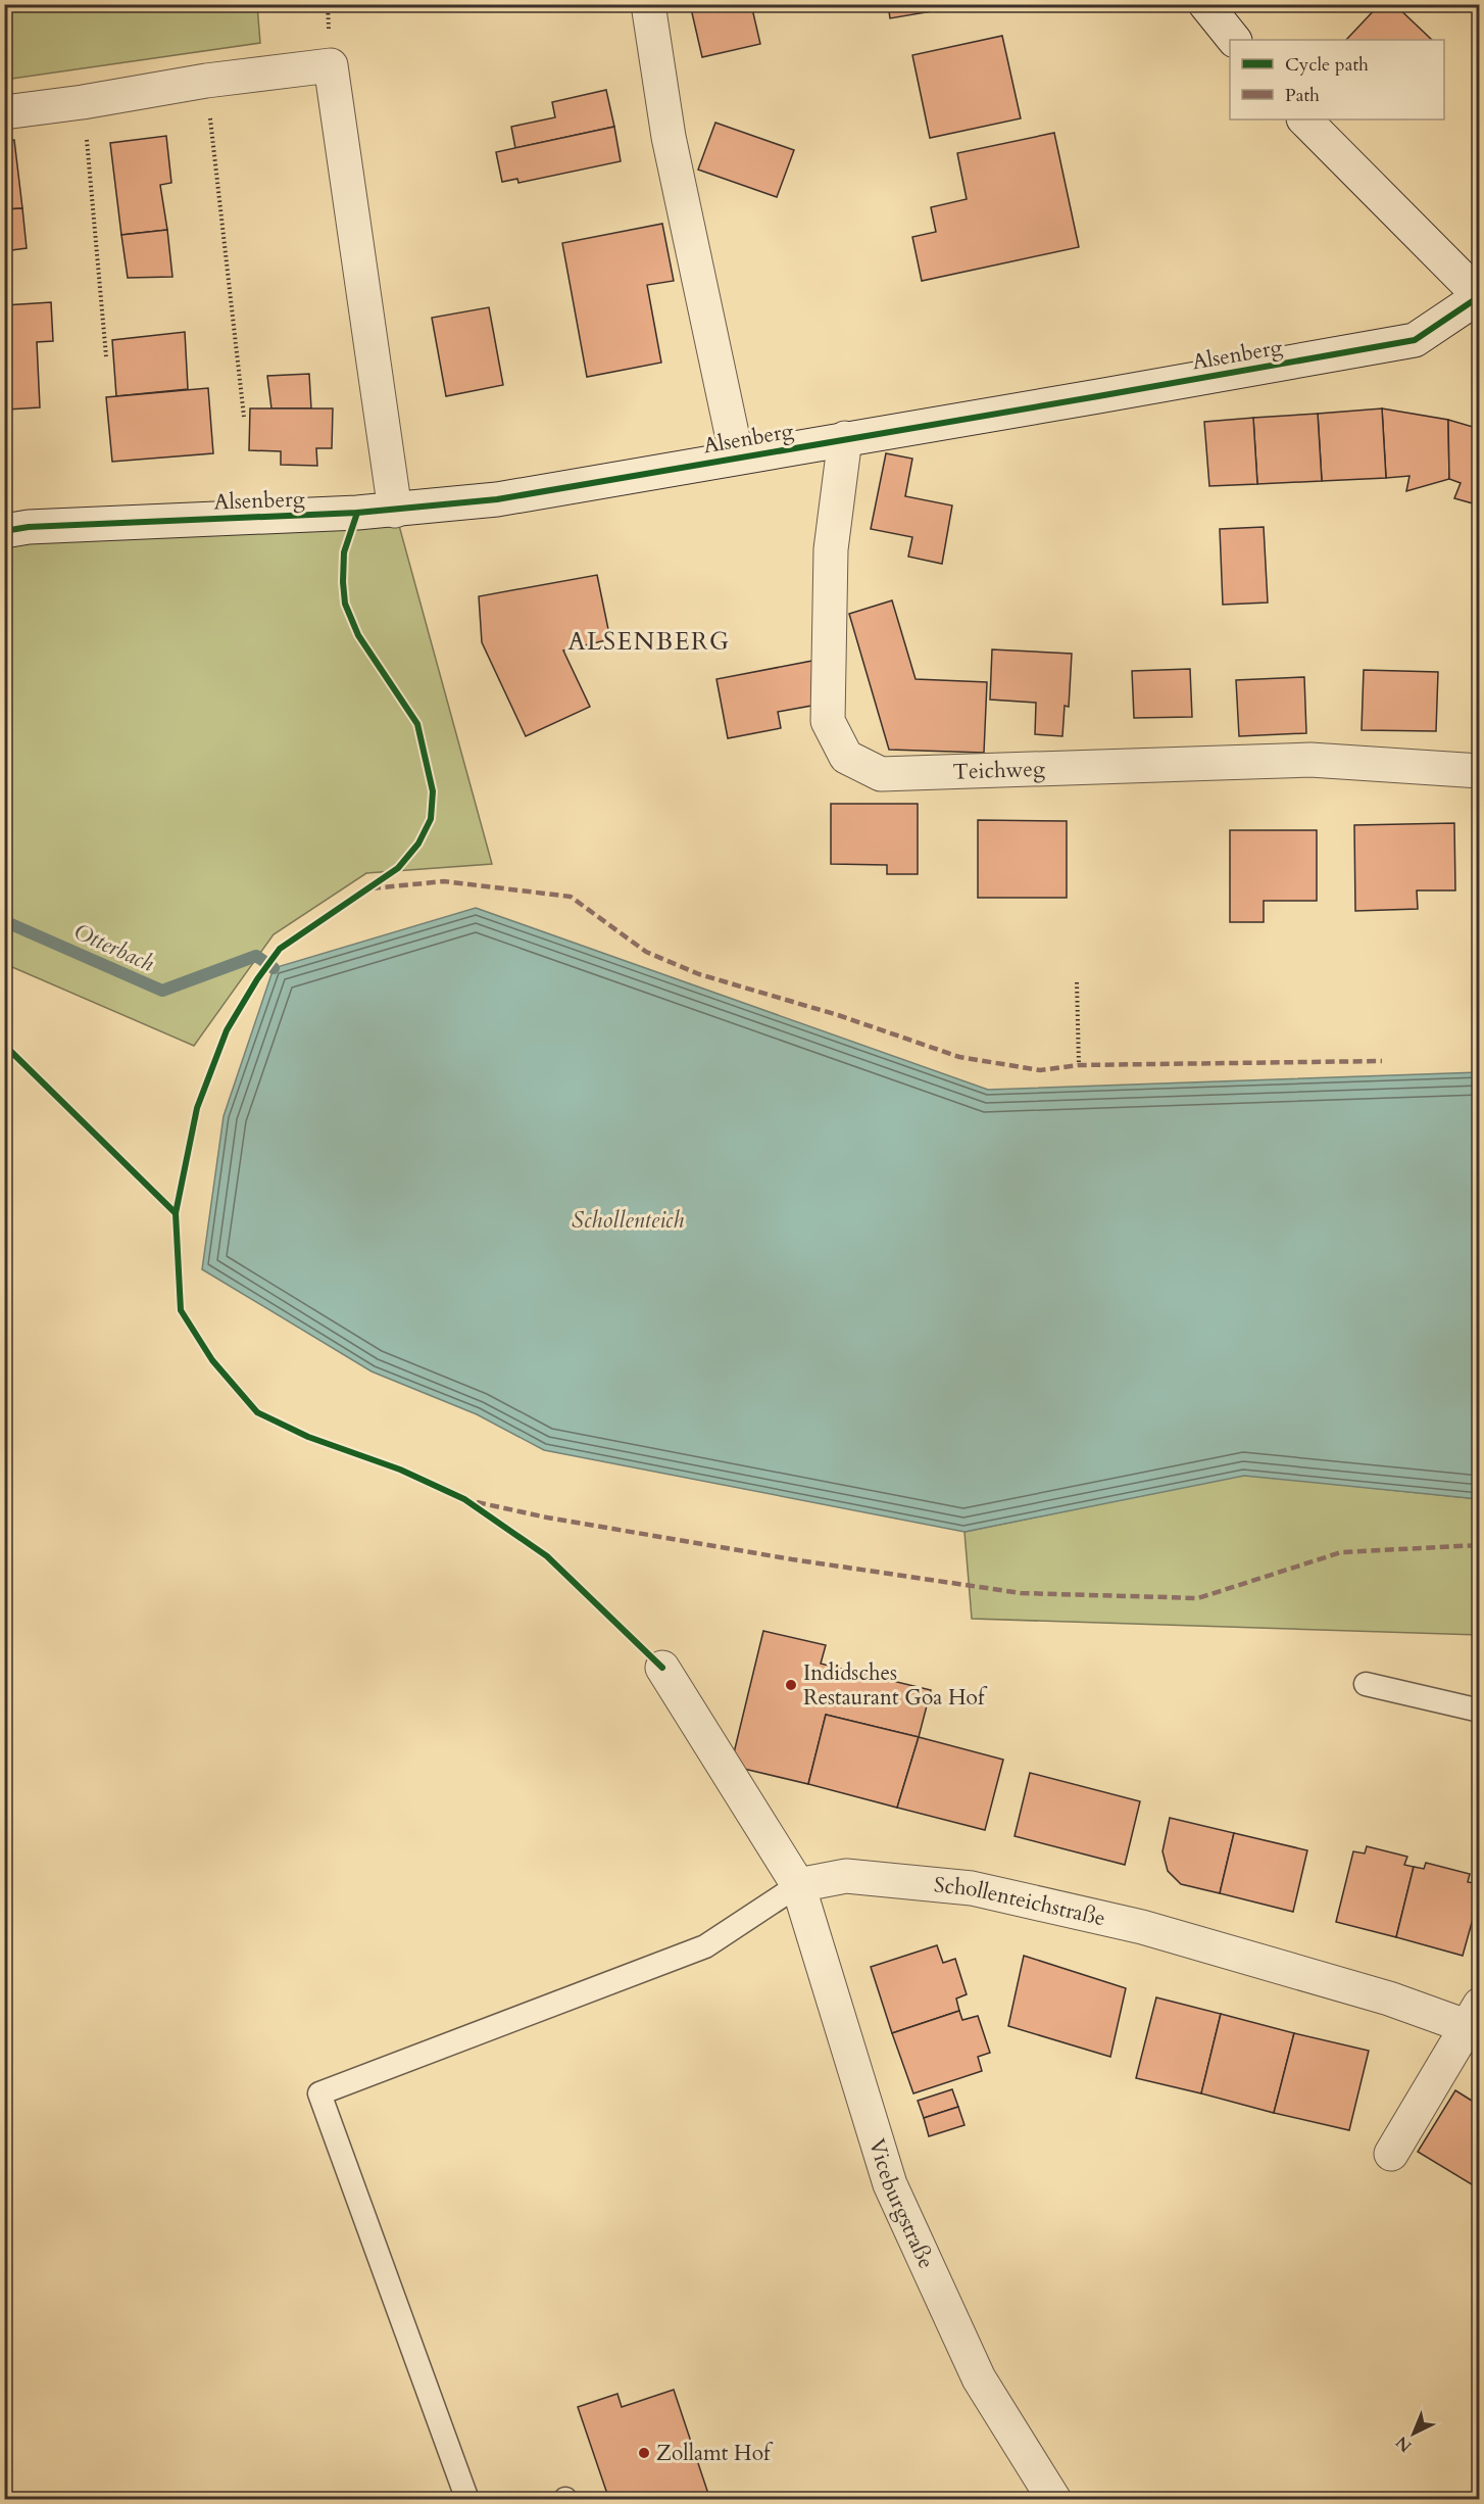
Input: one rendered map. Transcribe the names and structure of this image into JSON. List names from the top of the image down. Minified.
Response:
{"streets":{"street":["Alsenberg","Teichweg","Schollenteichstraße","Viceburgstraße"]},"crossings":[["Alsenberg","Teichweg"],["Schollenteichstraße","Viceburgstraße"]],"districts":["ALSENBERG"],"water":["Otterbach","Schollenteich"],"places":["Indidsches Restaurant Goa Hof","Zollamt Hof"],"legend":["Cycle path","Path"],"north":"bottom left"}
